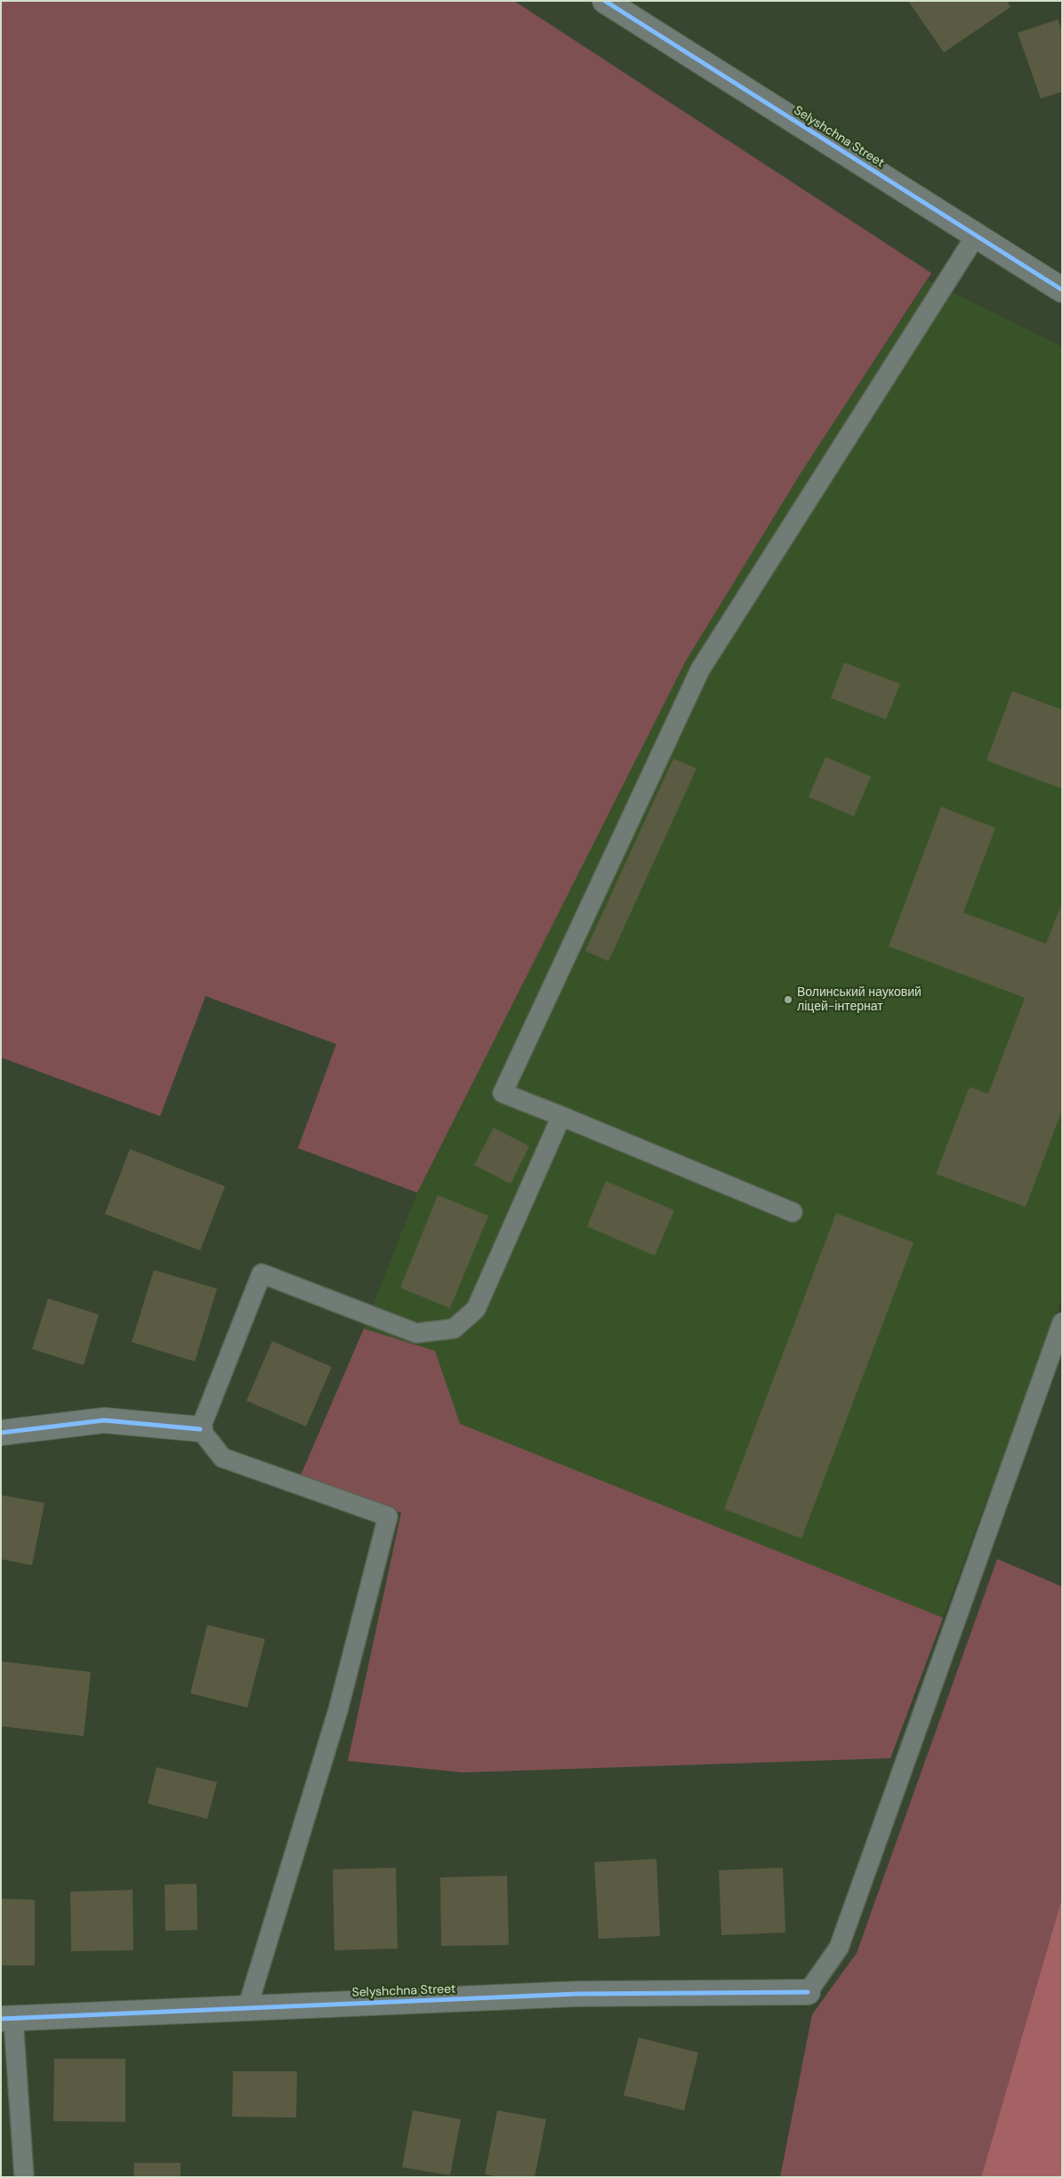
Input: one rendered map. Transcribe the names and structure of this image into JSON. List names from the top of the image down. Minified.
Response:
{"streets":{"street":["Selyshchna Street"]},"places":["Волинський науковий ліцей-інтернат"]}
